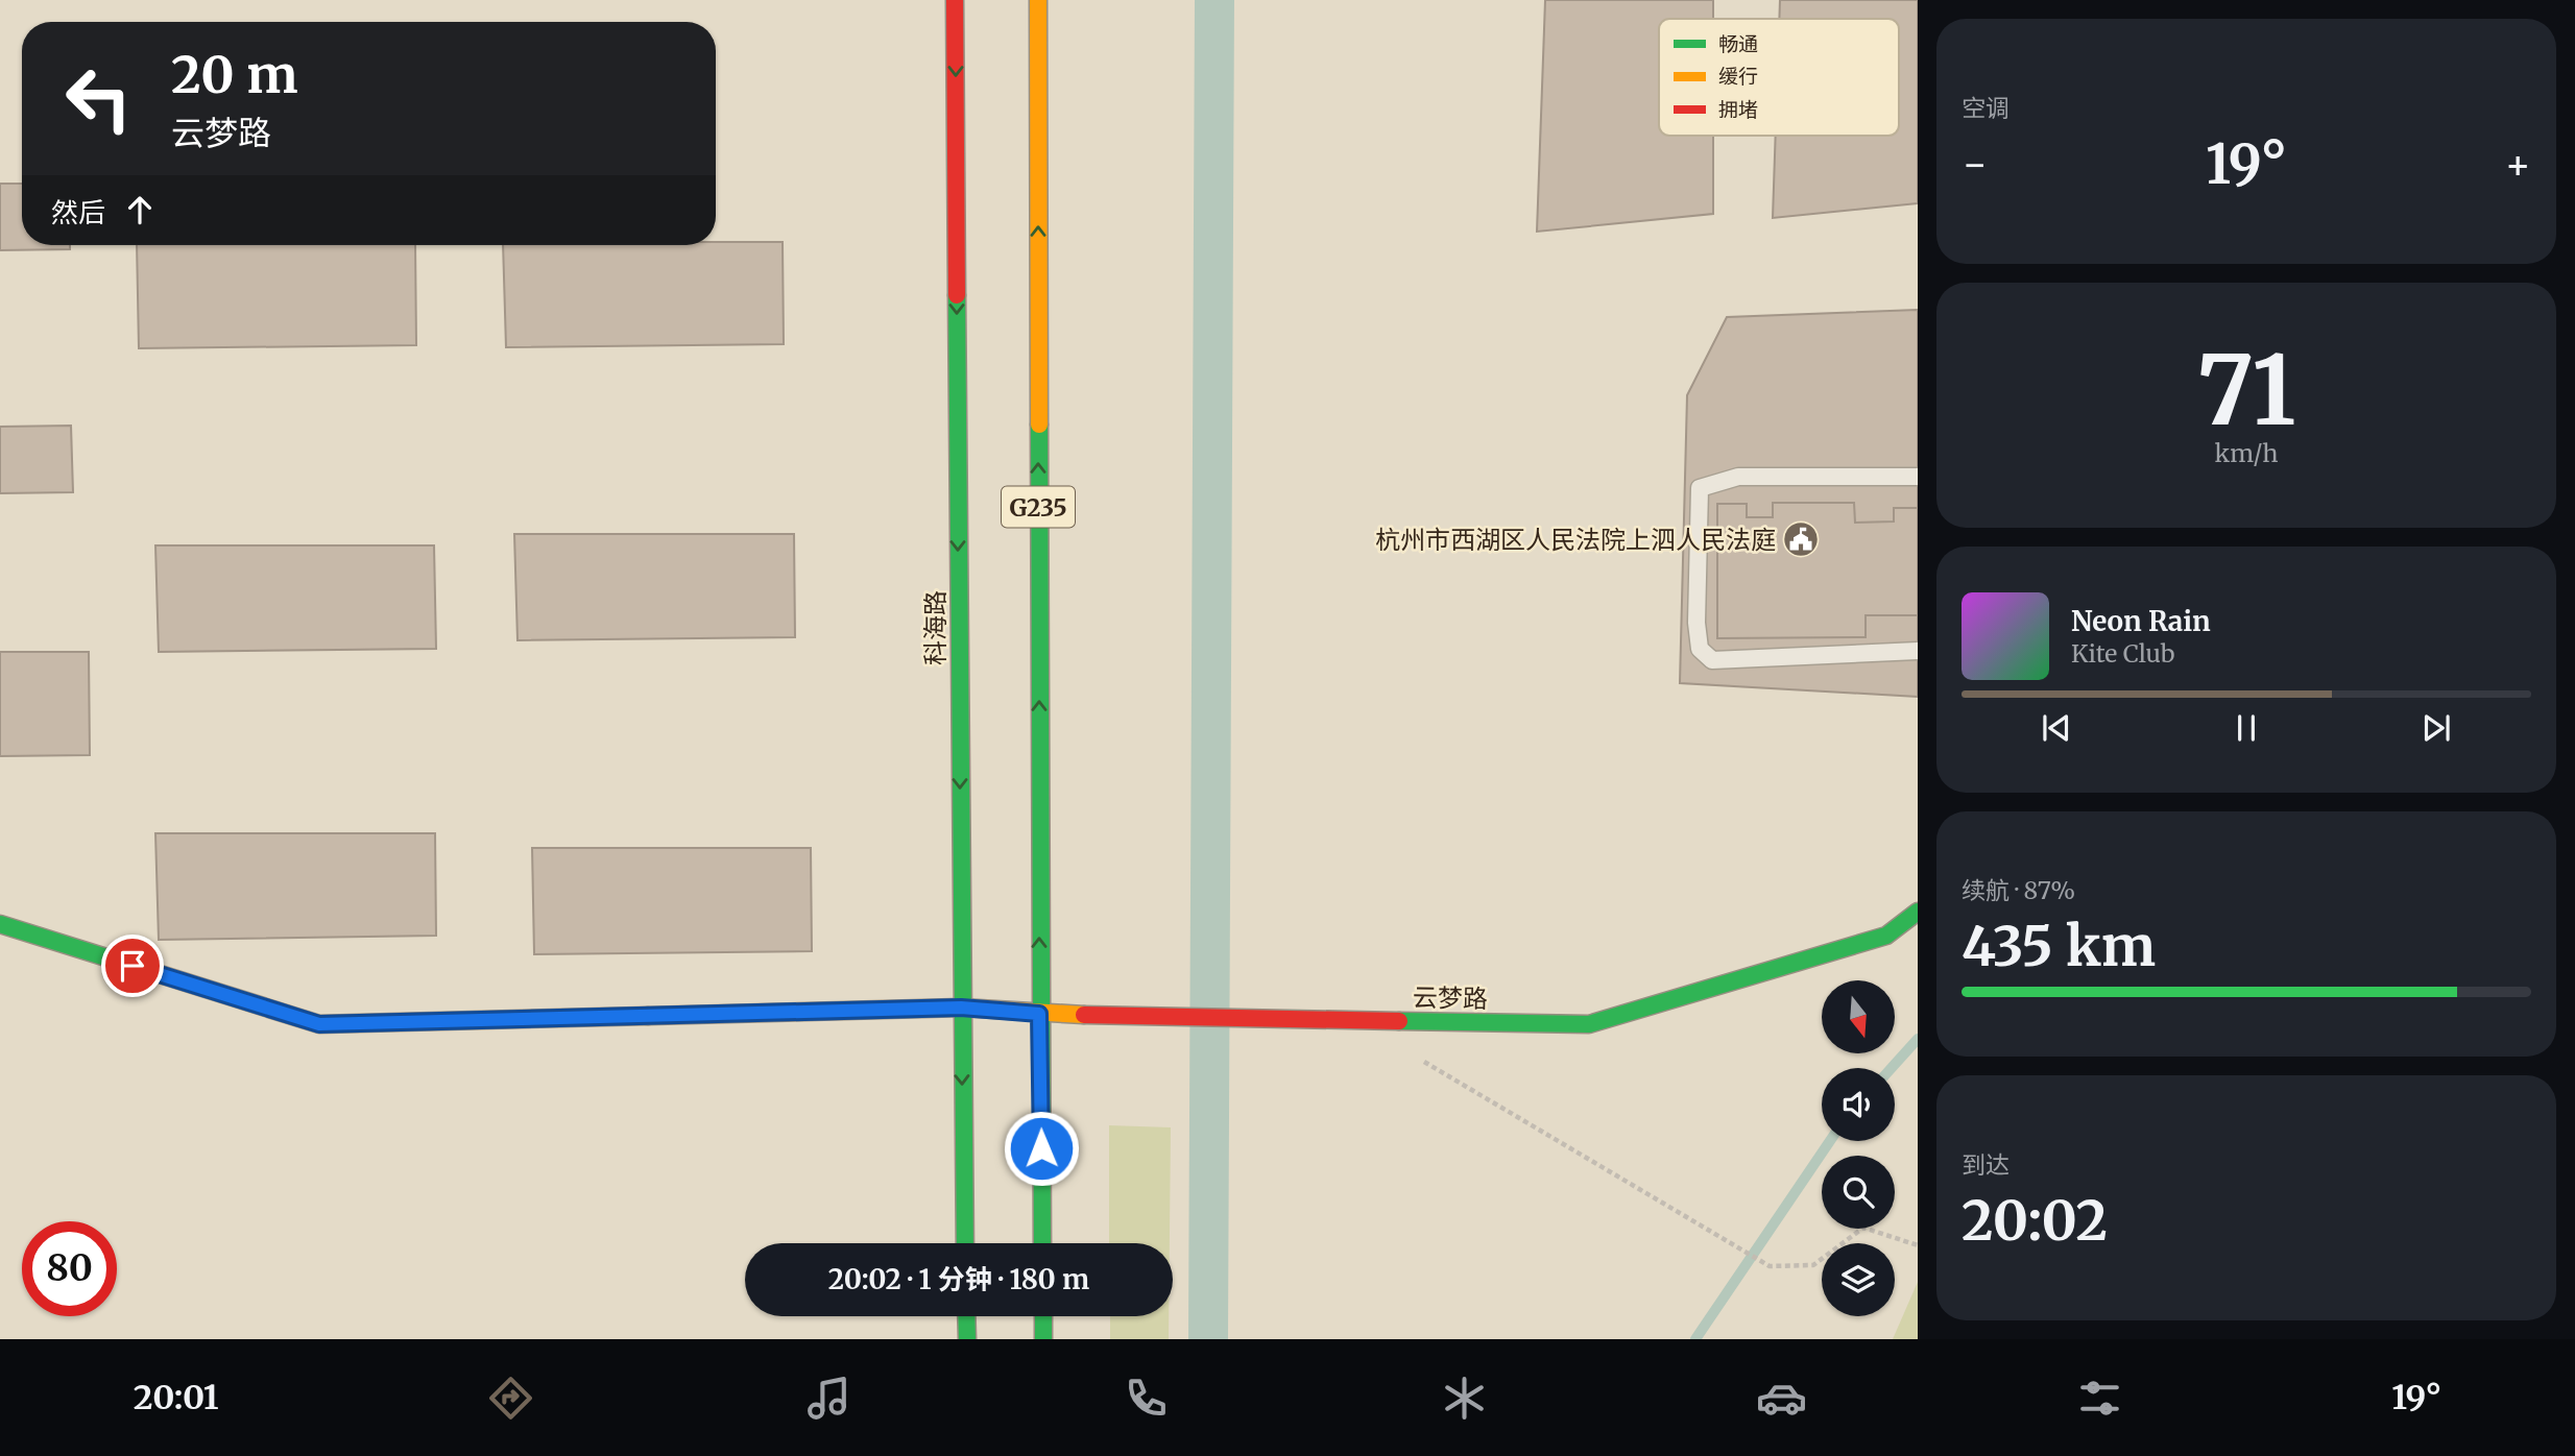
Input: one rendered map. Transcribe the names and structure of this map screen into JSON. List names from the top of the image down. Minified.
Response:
{"streets":{"main road":["G235","科海路","云梦路"]},"crossings":[["G235","云梦路"],["科海路","云梦路"]],"places":{"public building":["杭州市西湖区人民法院上泗人民法庭"]},"legend":["畅通","缓行","拥堵"],"north":"bottom","page":{"tile":["空调",["71","km/h"],["续航 · 87%","435 km"],["到达","20:02"]],"turn":["20 m","云梦路"],"heat":["−","19°","+"],"then":"然后","song":["Neon Rain","Kite Club"],"limit":"80","trip":"20:02 · 1 分钟 · 180 m","tabs":["20:01","19°"]}}
